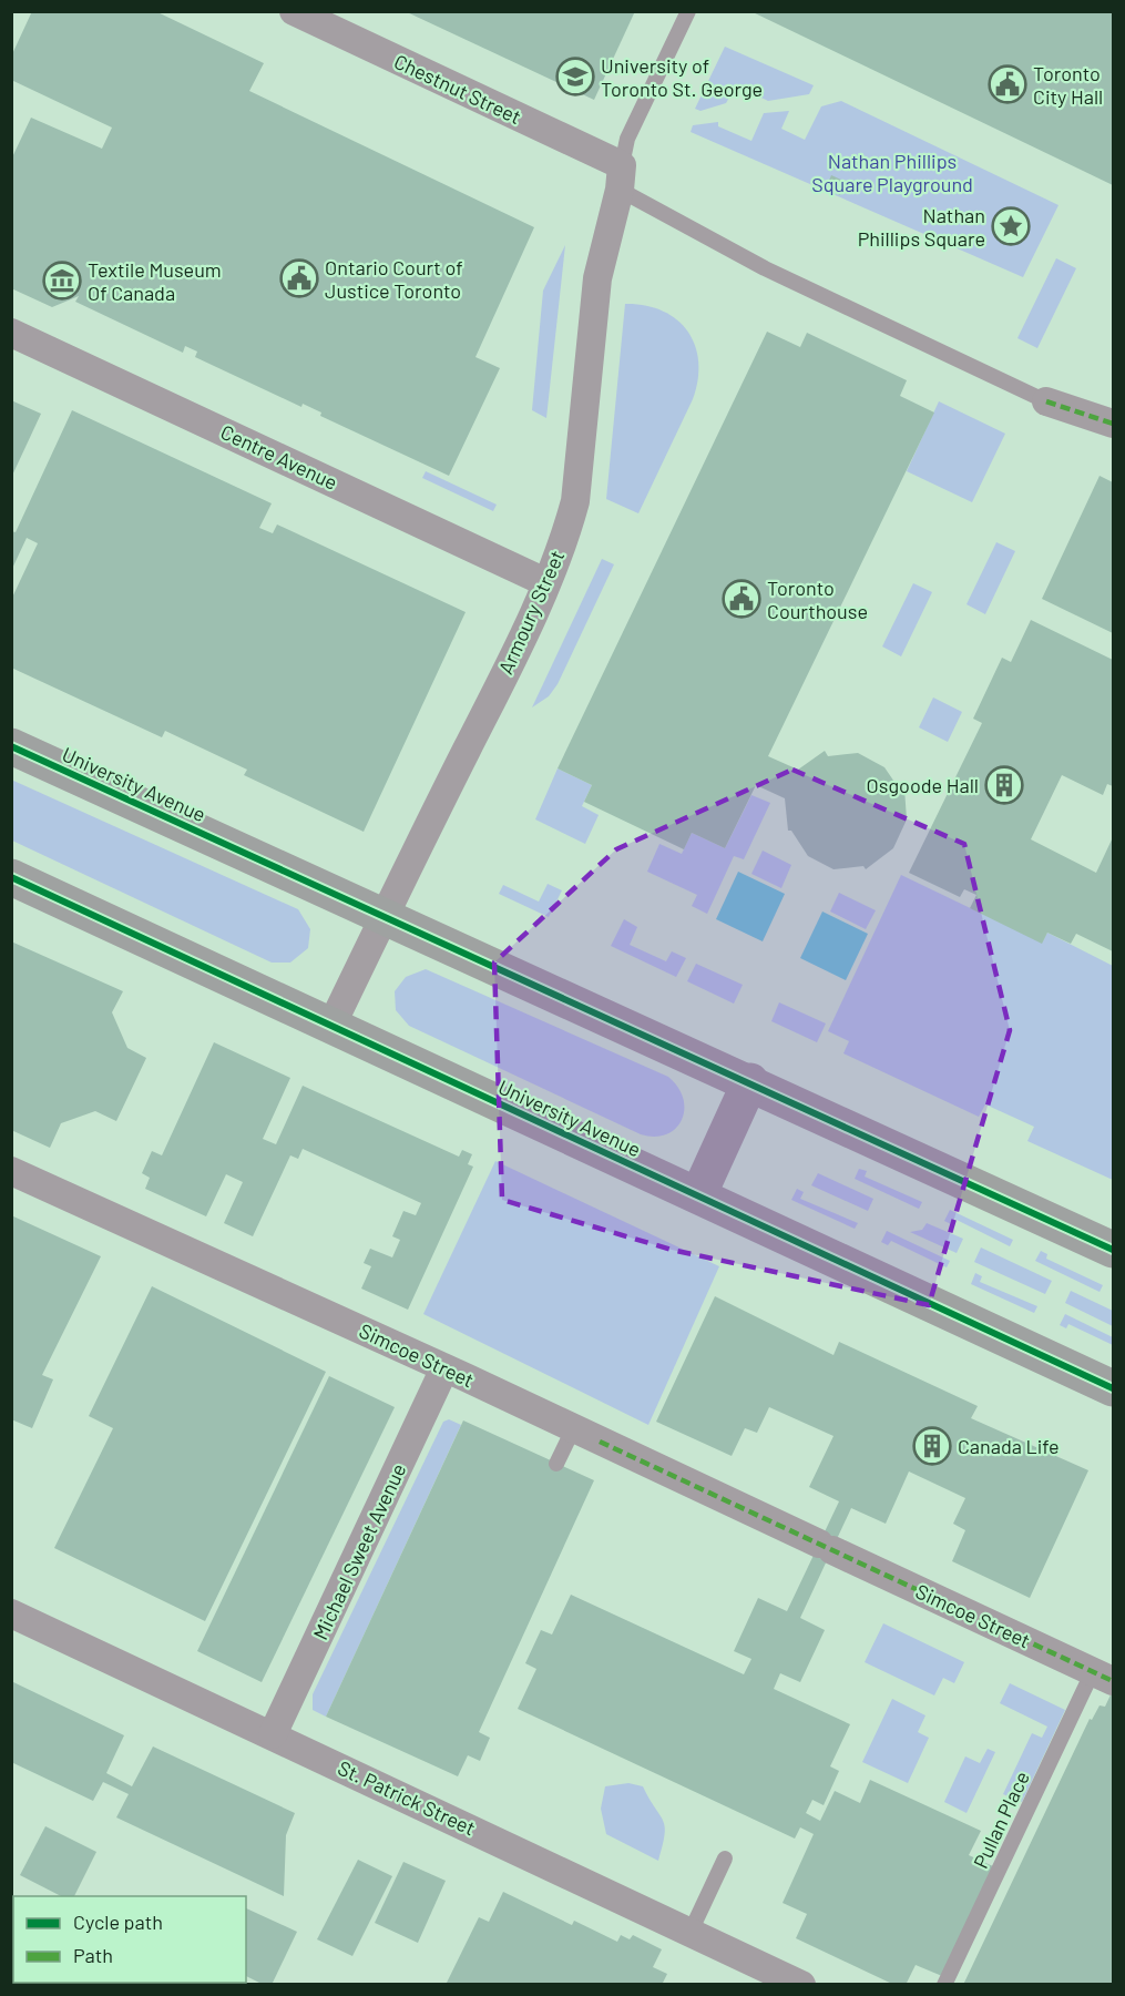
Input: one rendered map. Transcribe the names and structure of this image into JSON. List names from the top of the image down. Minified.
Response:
{"streets":{"main road":["University Avenue"],"street":["Chestnut Street","Centre Avenue","Armoury Street","Simcoe Street","Michael Sweet Avenue","St. Patrick Street"],"lane":["Pullan Place"]},"crossings":[["Chestnut Street","Armoury Street"],["Centre Avenue","Armoury Street"],["Armoury Street","University Avenue"],["Simcoe Street","Michael Sweet Avenue"],["Simcoe Street","Pullan Place"],["Michael Sweet Avenue","St. Patrick Street"]],"parks":["Nathan Phillips Square Playground"],"places":{"school or university":["University of Toronto St. George"],"public building":["Toronto City Hall","Ontario Court of Justice Toronto","Toronto Courthouse"],"place":["Nathan Phillips Square"],"museum":["Textile Museum Of Canada"],"building":["Osgoode Hall","Canada Life"]},"legend":["Cycle path","Path"]}
